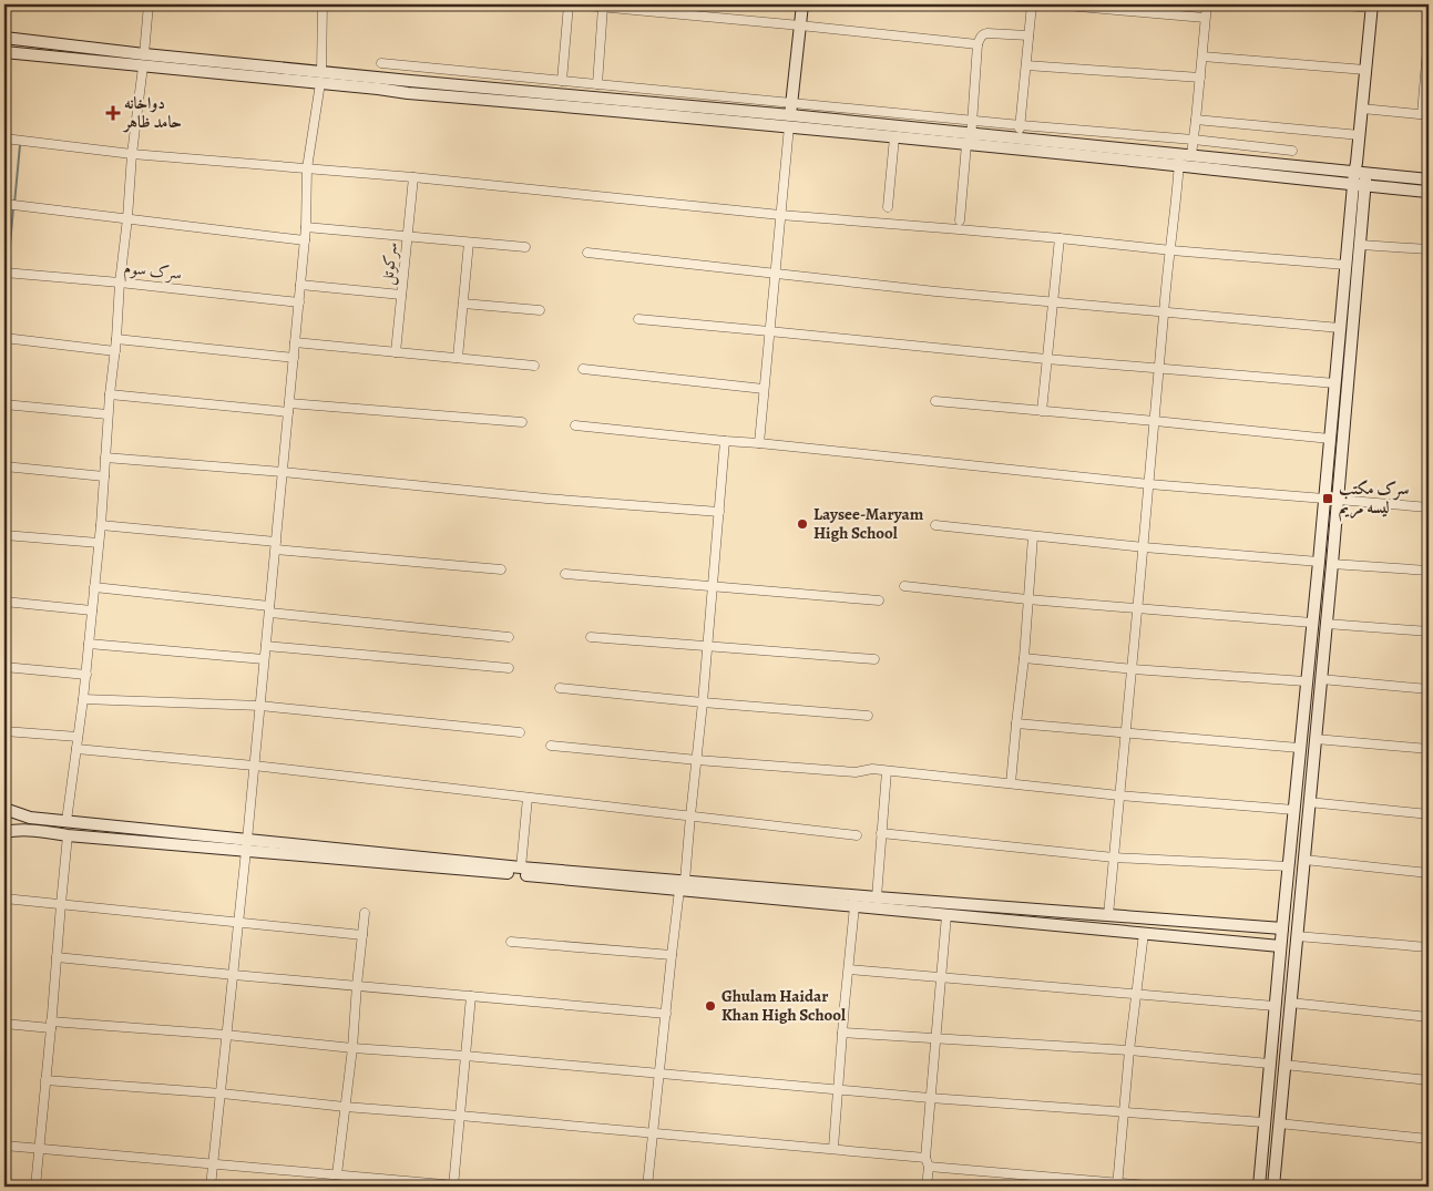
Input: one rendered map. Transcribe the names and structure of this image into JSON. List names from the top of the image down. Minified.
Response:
{"streets":{"street":["سرکوتل","سرک سوم"]},"places":{"health":["دواخانه حامد ظاهر"],"transit":["سرک مکتب لیسه مریم"],"other":["Laysee-Maryam High School","Ghulam Haidar Khan High School"]}}
